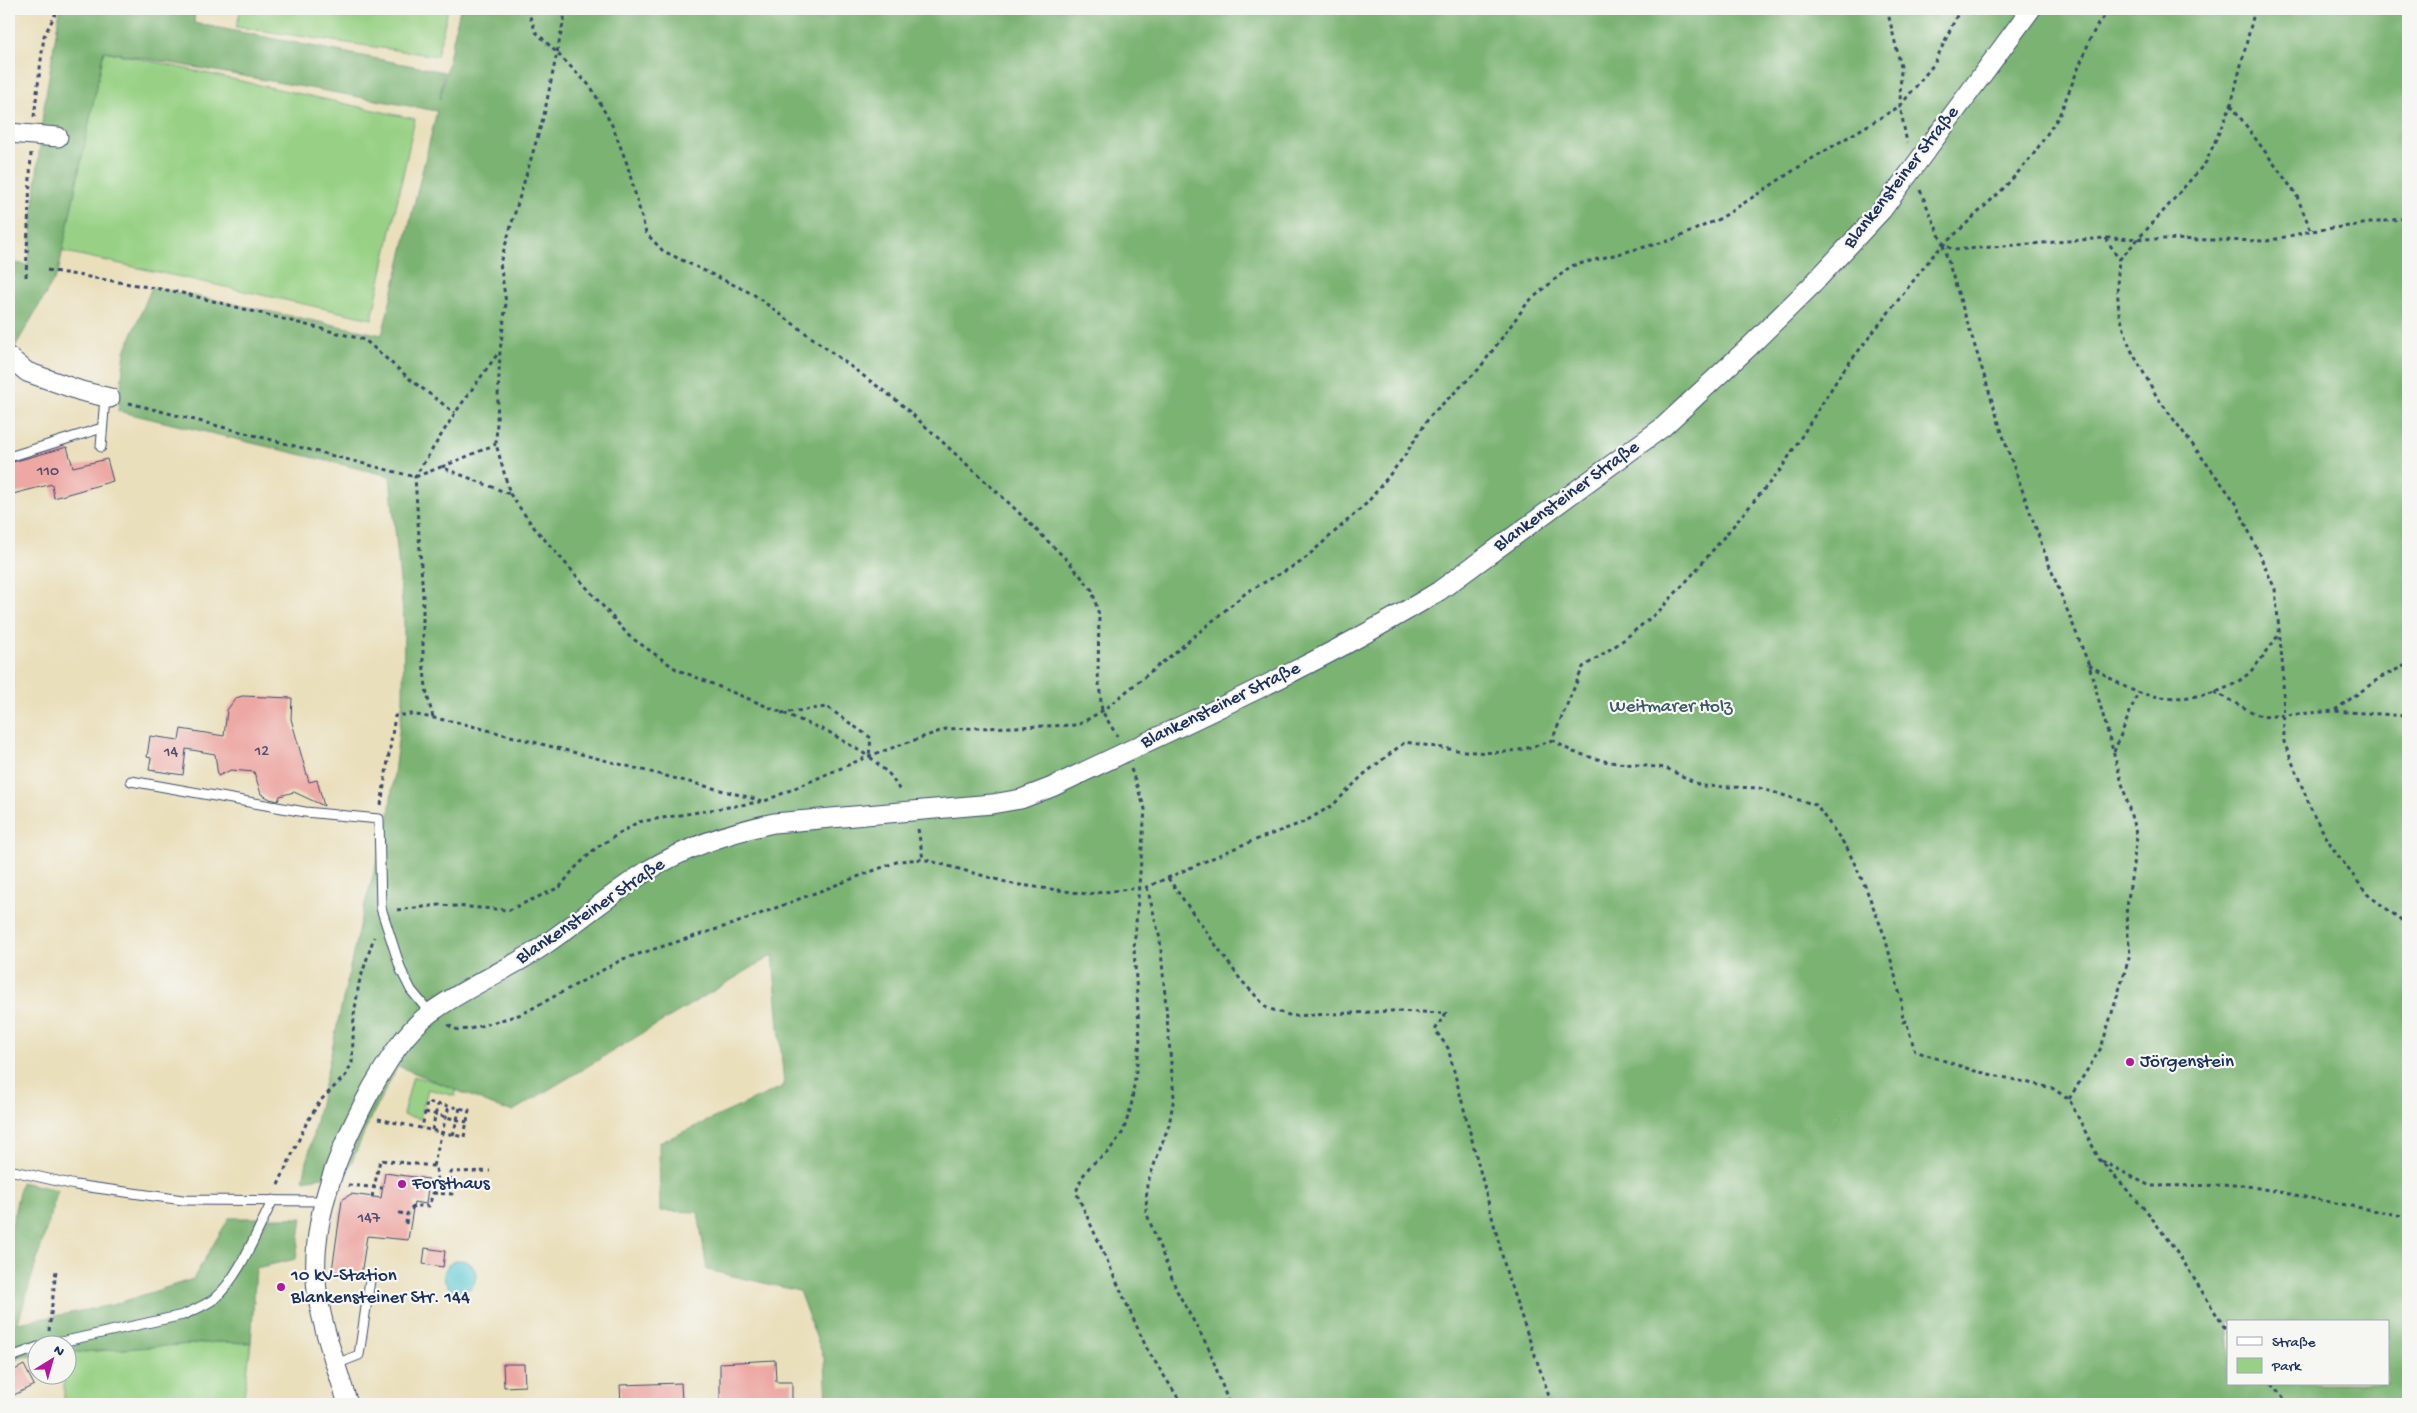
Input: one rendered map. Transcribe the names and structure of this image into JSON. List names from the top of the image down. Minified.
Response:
{"streets":{"street":["Blankensteiner Straße"]},"parks":["Weitmarer Holz"],"places":["Jörgenstein","Forsthaus","10 kV-Station Blankensteiner Str. 144"],"house_numbers":["110","12","14","147"],"legend":["Straße","Park"],"north":"top right"}
